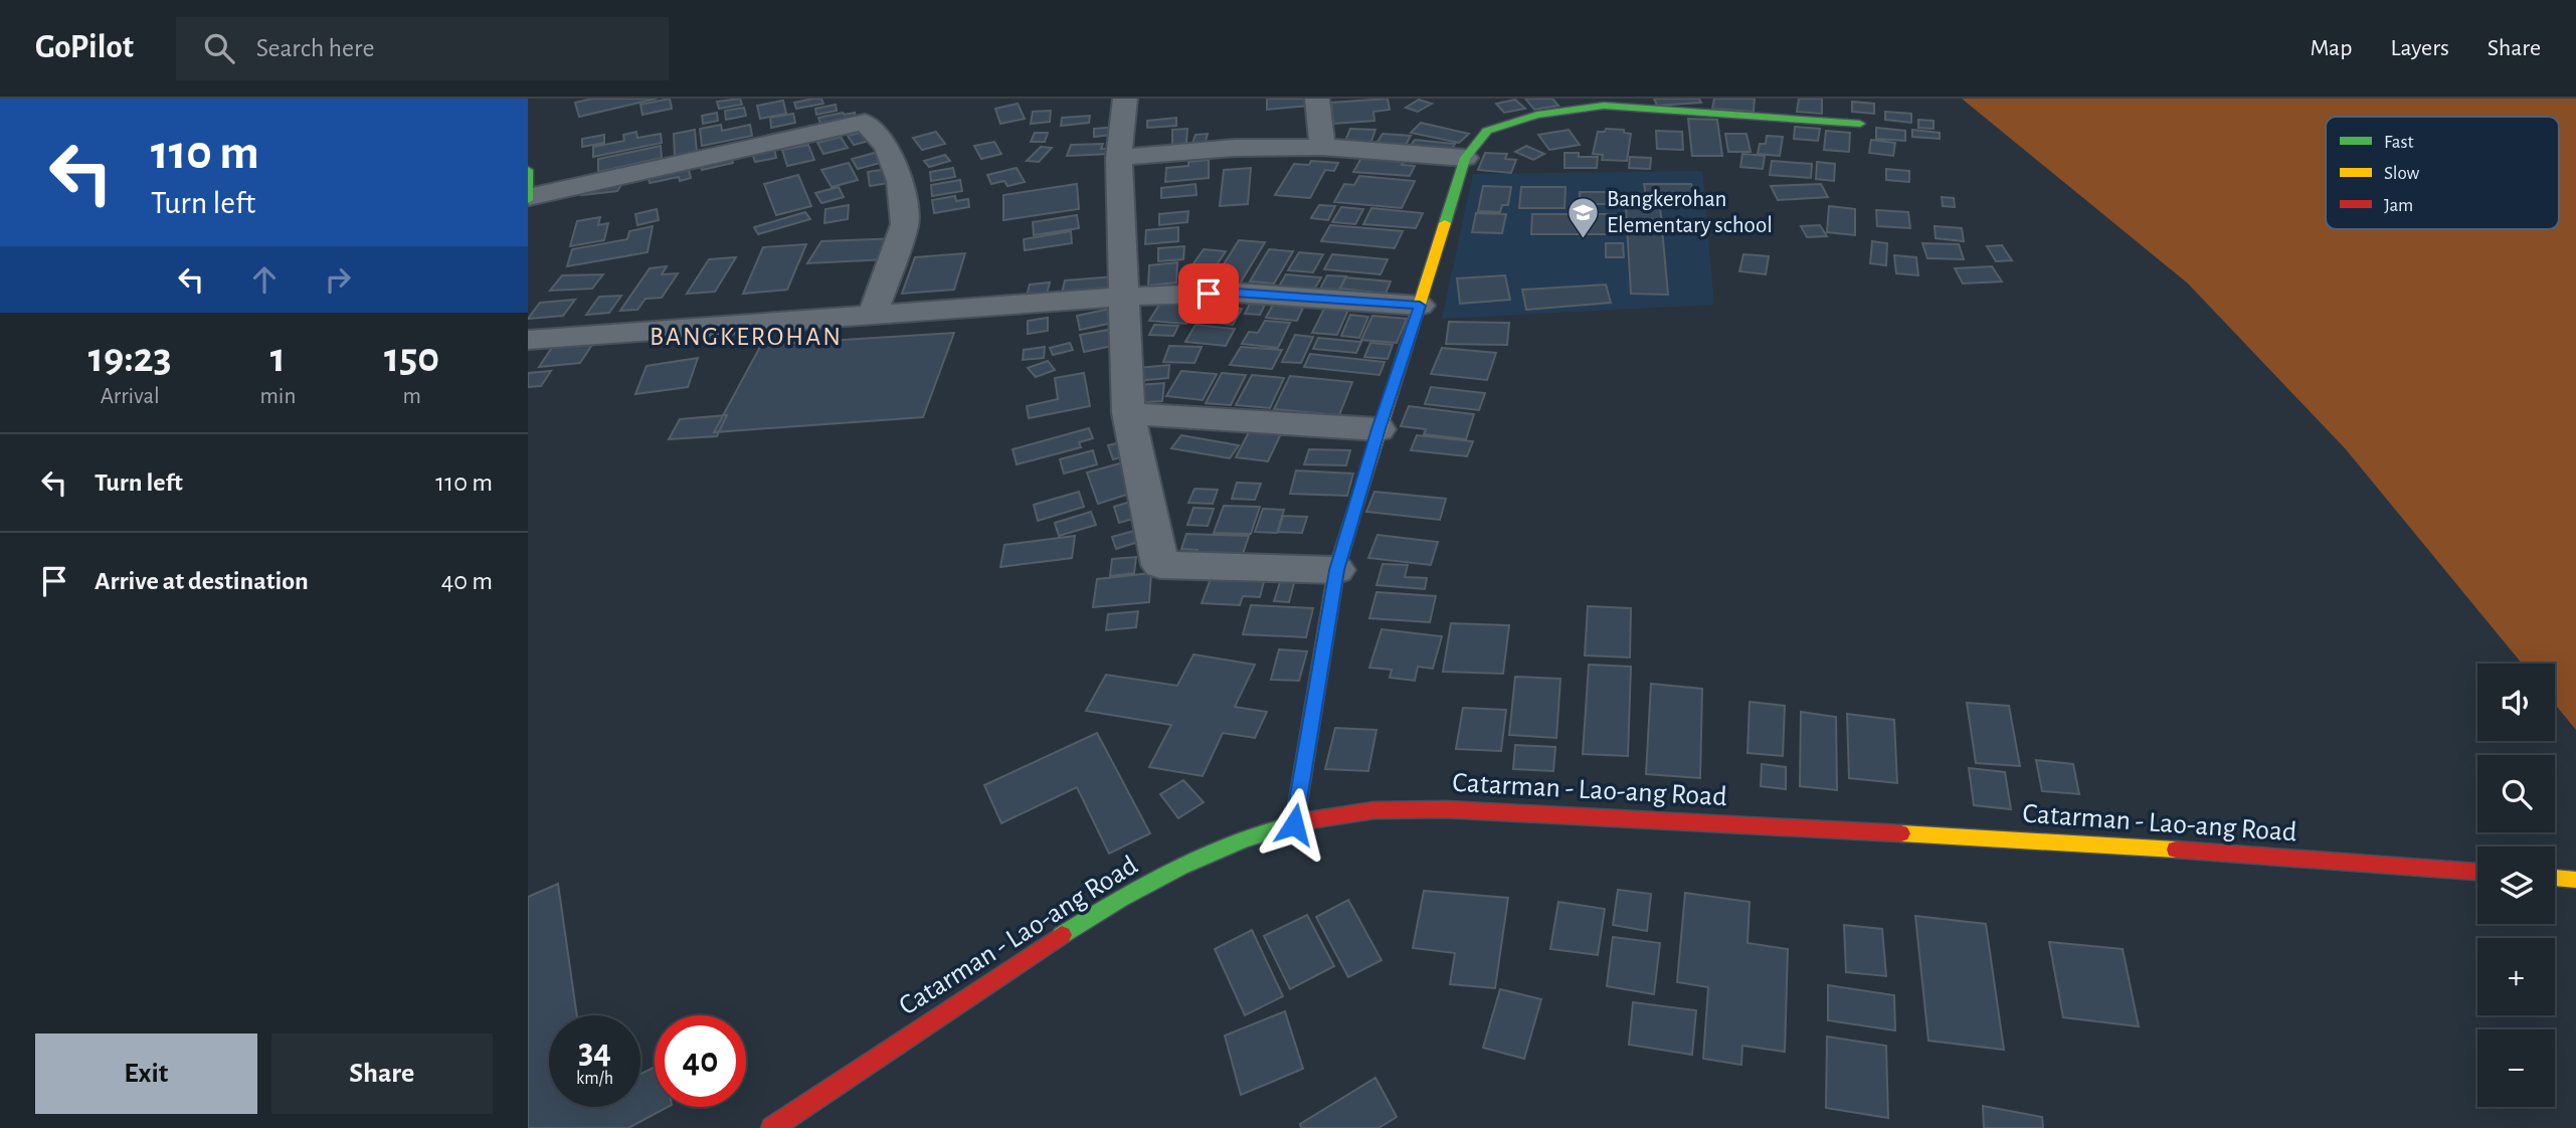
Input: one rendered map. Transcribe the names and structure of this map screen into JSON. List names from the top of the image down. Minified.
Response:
{"streets":{"street":["Catarman - Lao-ang Road"]},"districts":["BANGKEROHAN"],"places":{"school or university":["Bangkerohan Elementary school"]},"legend":["Fast","Slow","Jam"],"page":{"header":"GoPilot","search":"Search here","nav":["Map","Layers","Share"],"turn":["110 m","Turn left"],"eta":["19:23","Arrival","1","min","150","m"],"list":[{"name":"Turn left","value":"110 m"},{"name":"Arrive at destination","value":"40 m"}],"map_buttons":["+","−"],"speed":"34 km/h","limit":"40","buttons":["Exit","Share"]}}
